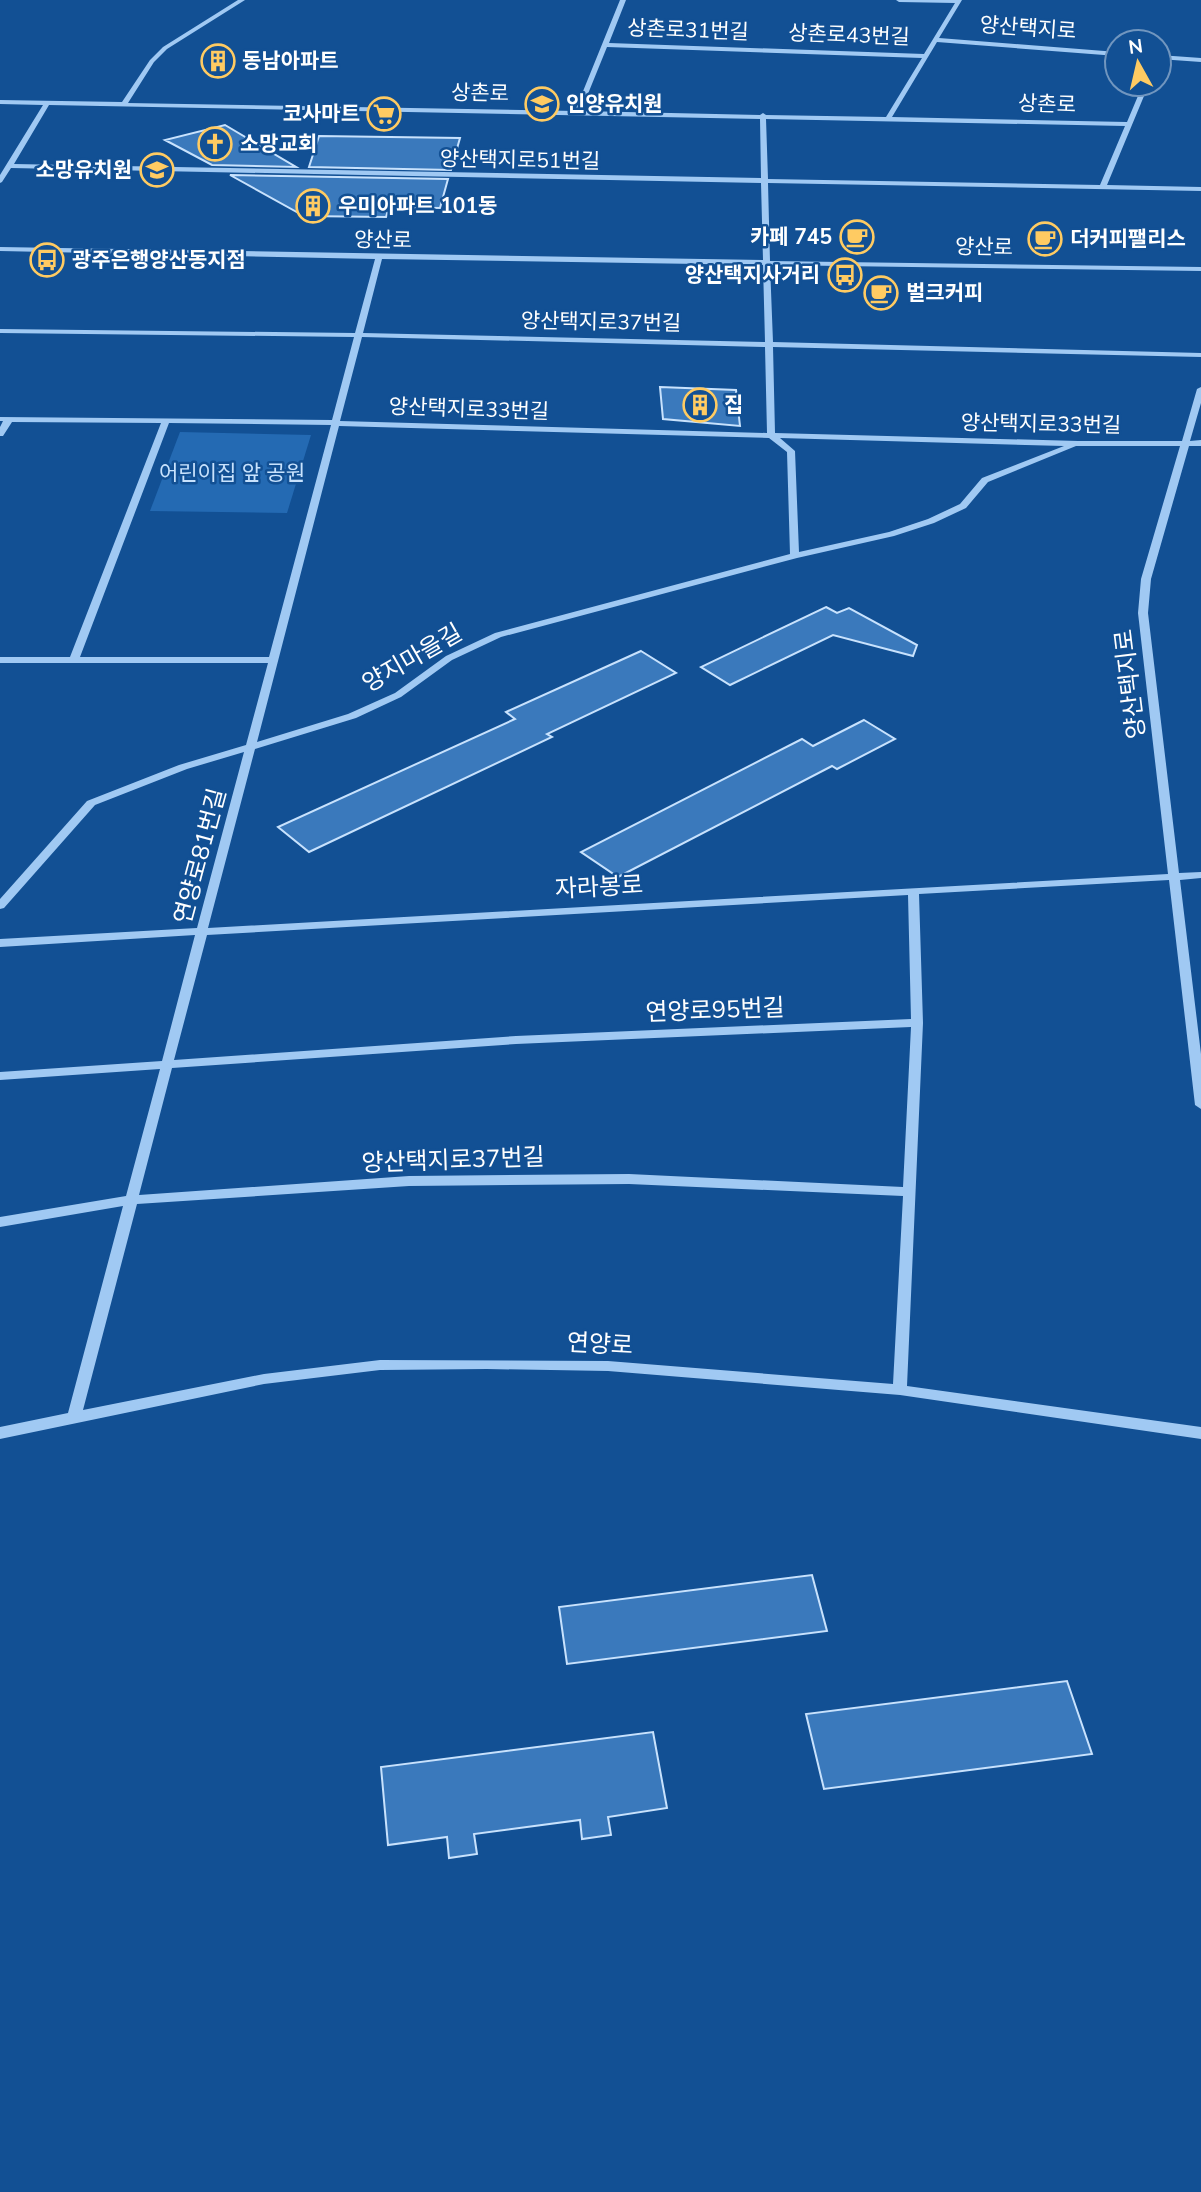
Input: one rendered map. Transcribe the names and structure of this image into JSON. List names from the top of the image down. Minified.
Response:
{"streets":{"street":["양산택지로","상촌로31번길","상촌로43번길","상촌로","양산택지로51번길","양산로","양산택지로37번길","양산택지로33번길","양지마을길","연양로81번길","자라봉로","연양로95번길","연양로"]},"crossings":[["양산택지로","상촌로43번길"],["양산택지로","양산택지로33번길"],["양산택지로","자라봉로"],["상촌로31번길","상촌로43번길"],["상촌로31번길","상촌로"],["상촌로43번길","상촌로"],["양산로","연양로81번길"],["양산택지로37번길","연양로81번길"],["양산택지로33번길","양지마을길"],["양산택지로33번길","연양로81번길"],["양지마을길","연양로81번길"],["연양로81번길","자라봉로"],["연양로81번길","연양로"]],"parks":["어린이집 앞 공원"],"places":{"building":["동남아파트","우미아파트 101동","집"],"school or university":["인양유치원","소망유치원"],"supermarket":["코사마트"],"church":["소망교회"],"cafe":["카페 745","더커피팰리스","벌크커피"],"bus stop":["광주은행양산동지점","양산택지사거리"]},"north":"top"}
